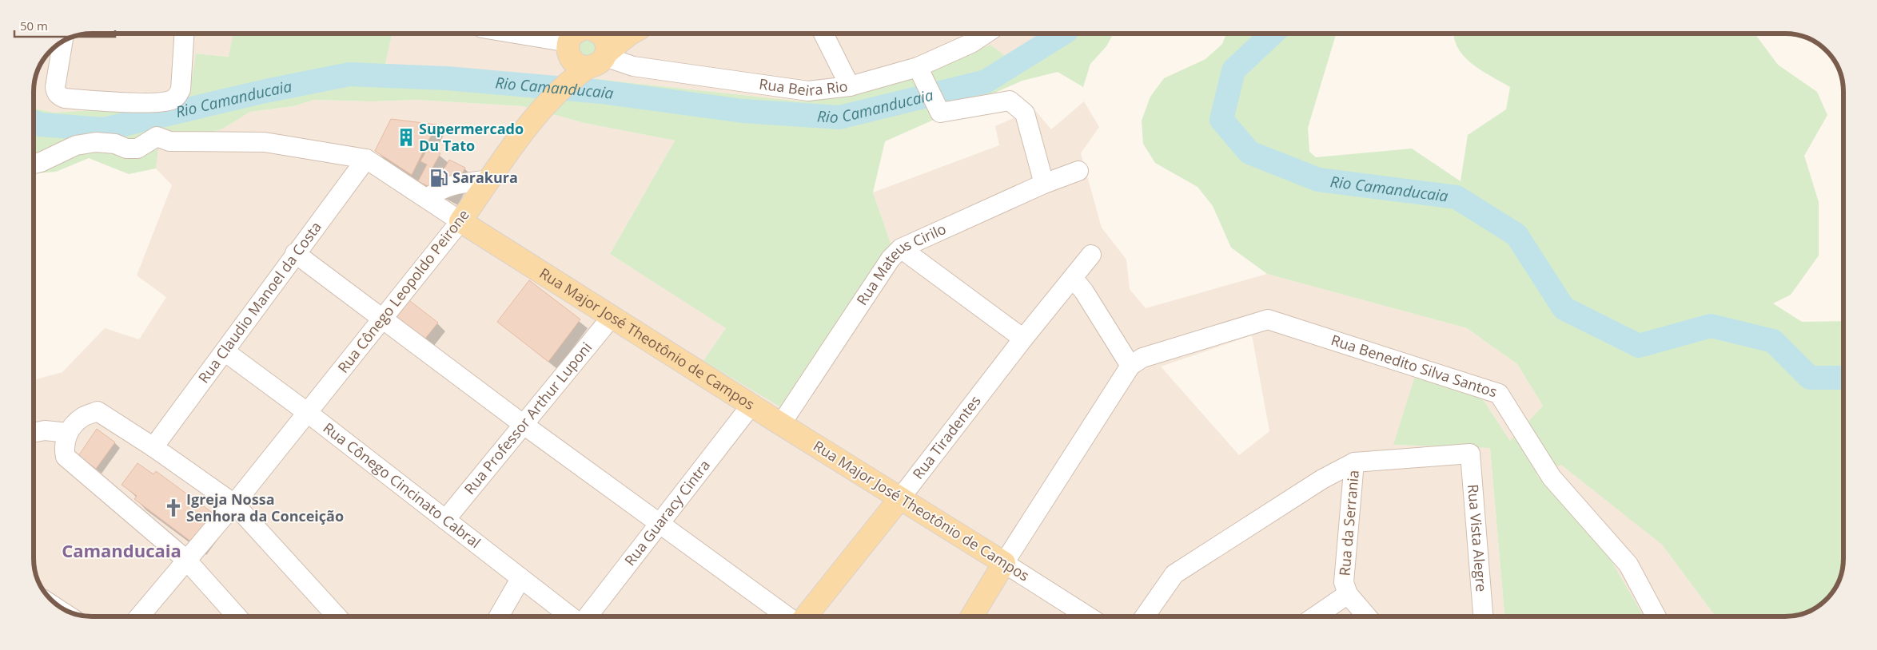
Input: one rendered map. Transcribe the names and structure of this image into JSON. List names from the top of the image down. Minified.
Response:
{"streets":{"main road":["Rua Cônego Leopoldo Peirone","Rua Major José Theotônio de Campos","Rua Tiradentes"],"street":["Rua Beira Rio","Rua Mateus Cirilo","Rua Claudio Manoel da Costa","Rua Benedito Silva Santos","Rua Professor Arthur Luponi","Rua Cônego Cincinato Cabral","Rua Guaracy Cintra","Rua da Serrania","Rua Vista Alegre"]},"crossings":[["Rua Beira Rio","Rua Cônego Leopoldo Peirone"],["Rua Mateus Cirilo","Rua Major José Theotônio de Campos"],["Rua Cônego Leopoldo Peirone","Rua Major José Theotônio de Campos"],["Rua Cônego Leopoldo Peirone","Rua Cônego Cincinato Cabral"],["Rua Claudio Manoel da Costa","Rua Major José Theotônio de Campos"],["Rua Claudio Manoel da Costa","Rua Cônego Cincinato Cabral"],["Rua Major José Theotônio de Campos","Rua Professor Arthur Luponi"],["Rua Major José Theotônio de Campos","Rua Tiradentes"],["Rua Major José Theotônio de Campos","Rua Guaracy Cintra"],["Rua Professor Arthur Luponi","Rua Cônego Cincinato Cabral"],["Rua da Serrania","Rua Vista Alegre"]],"districts":["Camanducaia"],"water":["Rio Camanducaia"],"places":{"building":["Supermercado Du Tato"],"fuel station":["Sarakura"],"church":["Igreja Nossa Senhora da Conceição"]},"scale_bar":"50 m"}
